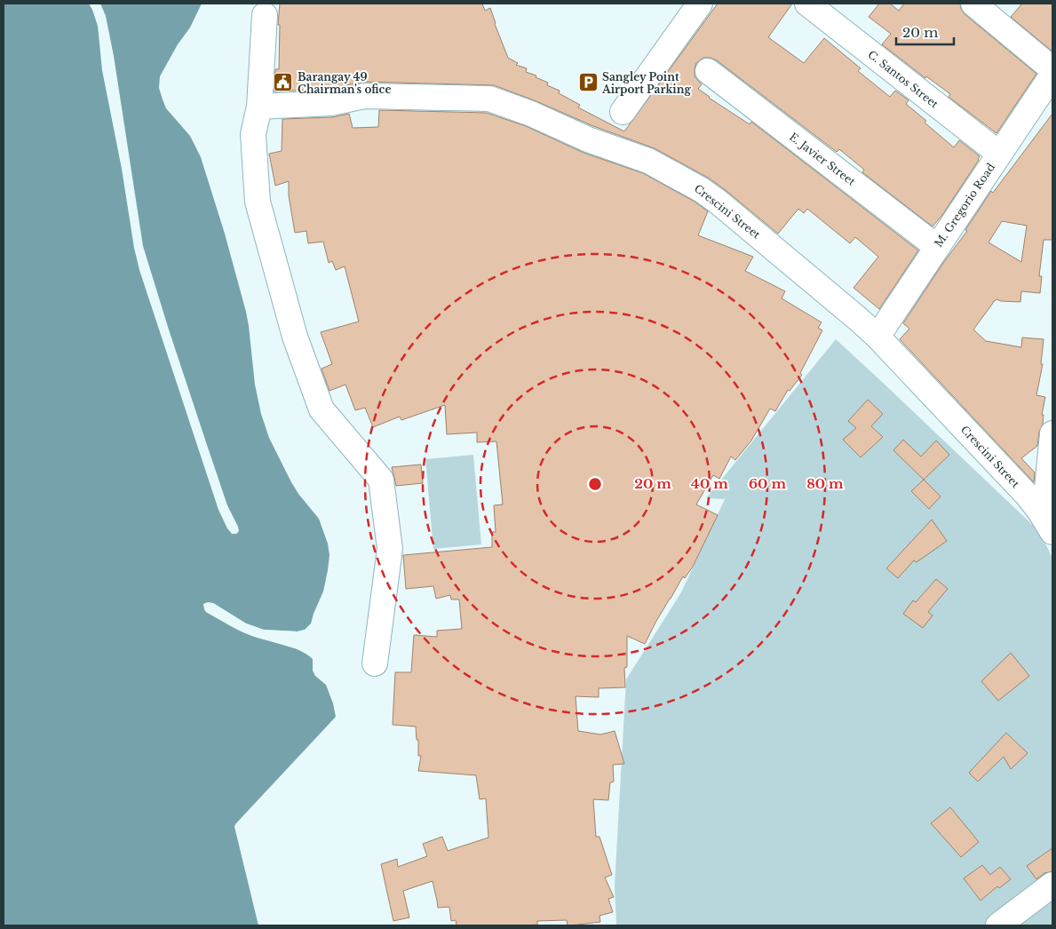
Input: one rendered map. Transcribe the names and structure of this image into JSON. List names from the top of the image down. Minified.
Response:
{"streets":{"street":["C. Santos Street","E. Javier Street","M. Gregorio Road","Crescini Street"]},"crossings":[["C. Santos Street","M. Gregorio Road"],["E. Javier Street","M. Gregorio Road"],["M. Gregorio Road","Crescini Street"]],"places":{"public building":["Barangay 49 Chairman's ofice"],"parking":["Sangley Point Airport Parking"]},"scale_bar":"20 m","rings":["20 m","40 m","60 m","80 m"]}
